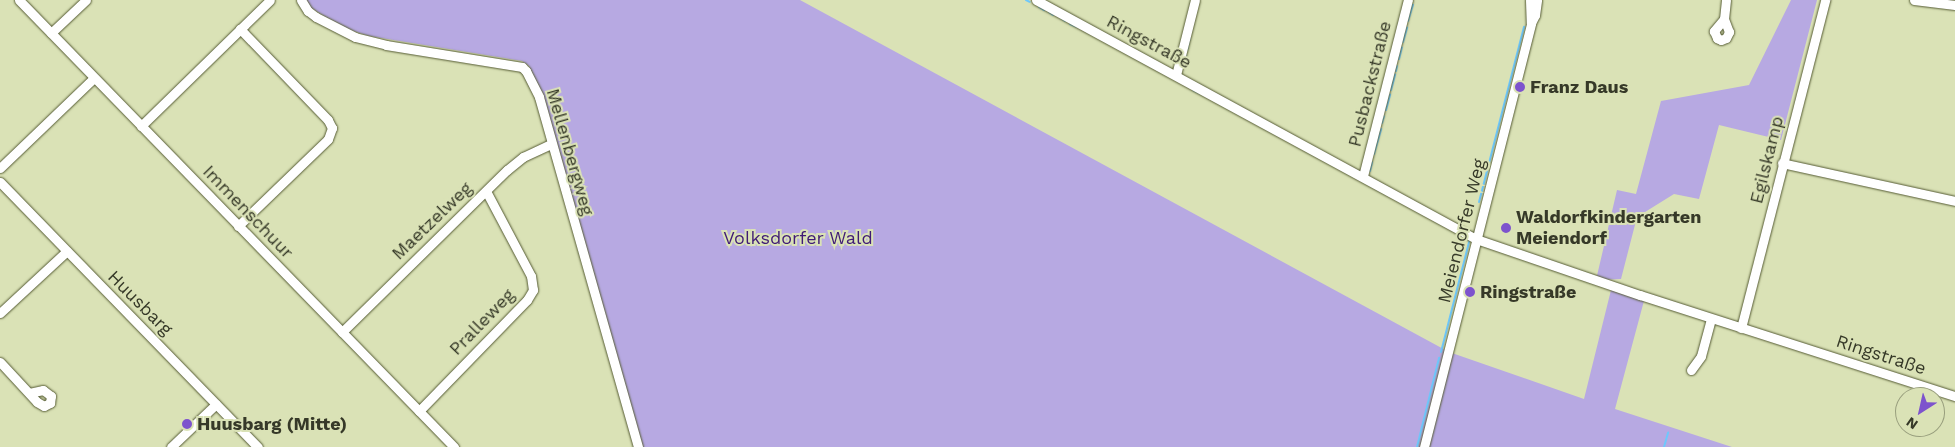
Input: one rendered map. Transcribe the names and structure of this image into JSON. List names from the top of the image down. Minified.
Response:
{"streets":{"street":["Ringstraße","Pusbackstraße","Mellenbergweg","Egilskamp","Immenschuur","Maetzelweg","Meiendorfer Weg","Huusbarg","Pralleweg"]},"crossings":[["Ringstraße","Pusbackstraße"],["Ringstraße","Egilskamp"],["Ringstraße","Meiendorfer Weg"],["Mellenbergweg","Maetzelweg"],["Immenschuur","Maetzelweg"],["Immenschuur","Pralleweg"],["Maetzelweg","Pralleweg"]],"parks":["Volksdorfer Wald"],"places":["Franz Daus","Waldorfkindergarten Meiendorf","Ringstraße","Huusbarg (Mitte)"],"north":"bottom left"}
